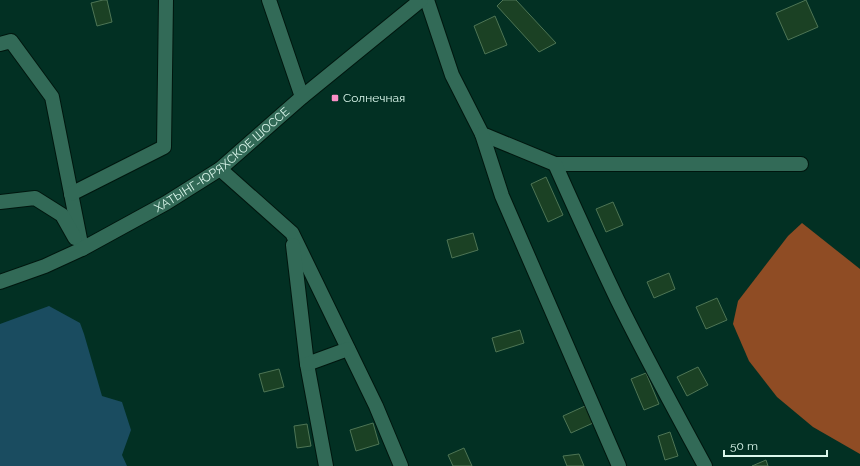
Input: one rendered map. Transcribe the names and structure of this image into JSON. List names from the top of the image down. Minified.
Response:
{"streets":{"street":["ХАТЫНГ-ЮРЯХСКОЕ ШОССЕ"]},"places":{"transit":["Солнечная"]},"scale_bar":"50 m"}
